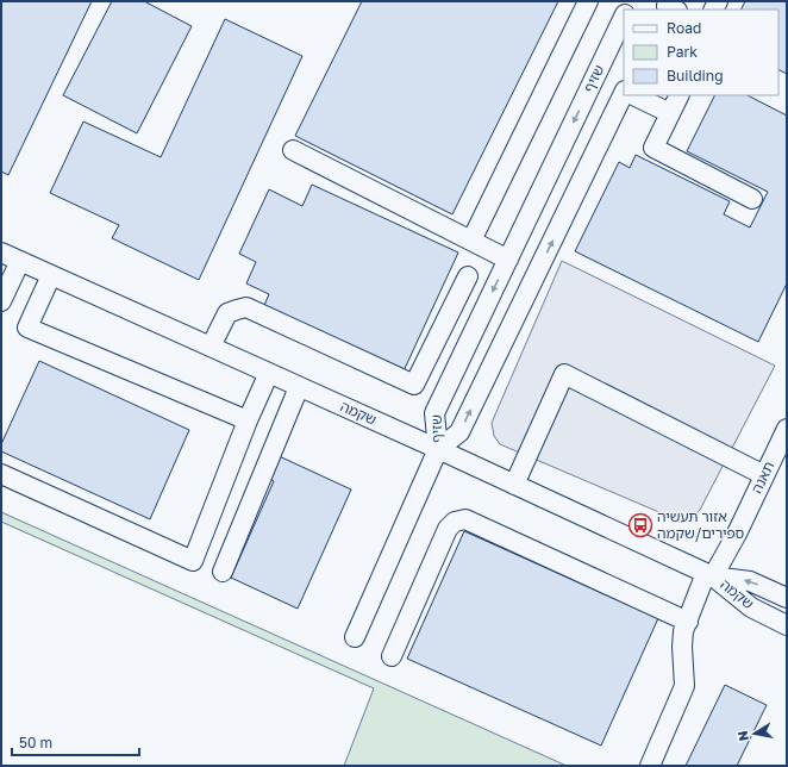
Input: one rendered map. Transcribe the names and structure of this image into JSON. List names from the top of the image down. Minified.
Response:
{"streets":{"street":["שזיף","שקמה","תאנה"]},"crossings":[["שזיף","שקמה"],["שקמה","תאנה"]],"places":{"bus stop":["אזור תעשיה ספירים/שקמה"]},"legend":["Road","Park","Building"],"scale_bar":"50 m","north":"left"}
